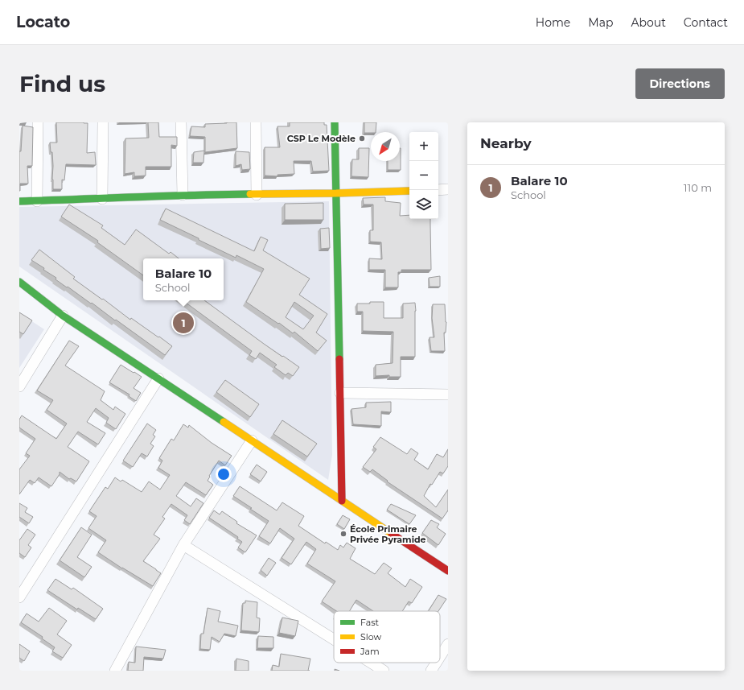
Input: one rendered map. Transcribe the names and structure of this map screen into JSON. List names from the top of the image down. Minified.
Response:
{"places":["CSP Le Modèle","École Primaire Privée Pyramide"],"legend":["Fast","Slow","Jam"],"north":"bottom left","page":{"header":"Locato","nav":["Home","Map","About","Contact"],"buttons":"Directions","title":"Find us","heading":"Nearby","map_buttons":["+","−"],"list":[{"mark":"1","name":"Balare 10","note":"School","value":"110 m"}],"popup":["Balare 10","School"],"pins":"1"}}
